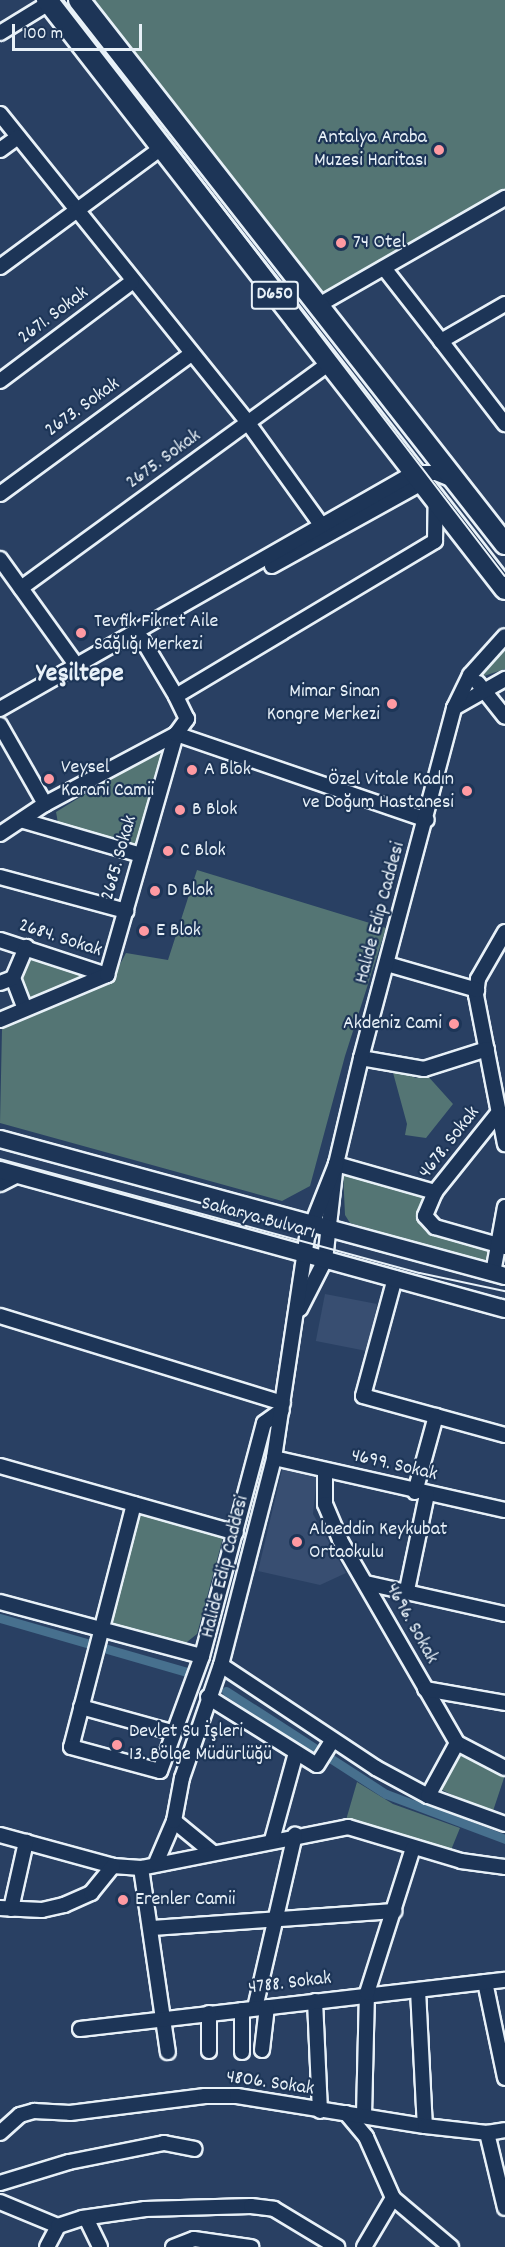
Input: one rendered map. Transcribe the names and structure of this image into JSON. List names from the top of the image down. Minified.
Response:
{"streets":{"highway":["D650"],"main road":["Sakarya Bulvarı"],"street":["2671. Sokak","2673. Sokak","2675. Sokak","2685. Sokak","Halide Edip Caddesi","2684. Sokak","4678. Sokak","4699. Sokak","4696. Sokak","4788. Sokak","4806. Sokak"]},"crossings":[["D650","2675. Sokak"],["2685. Sokak","2684. Sokak"],["Halide Edip Caddesi","Sakarya Bulvarı"],["Halide Edip Caddesi","4699. Sokak"],["4699. Sokak","4696. Sokak"]],"districts":["Yeşiltepe"],"places":["Antalya Araba Muzesi Haritası","74 Otel","Tevfik Fikret Aile Sağlığı Merkezi","Mimar Sinan Kongre Merkezi","A Blok","Veysel Karani Camii","Özel Vitale Kadın ve Doğum Hastanesi","B Blok","C Blok","D Blok","E Blok","Akdeniz Cami","Alaeddin Keykubat Ortaokulu","Devlet Su İşleri 13. Bölge Müdürlüğü","Erenler Camii"],"scale_bar":"100 m"}
